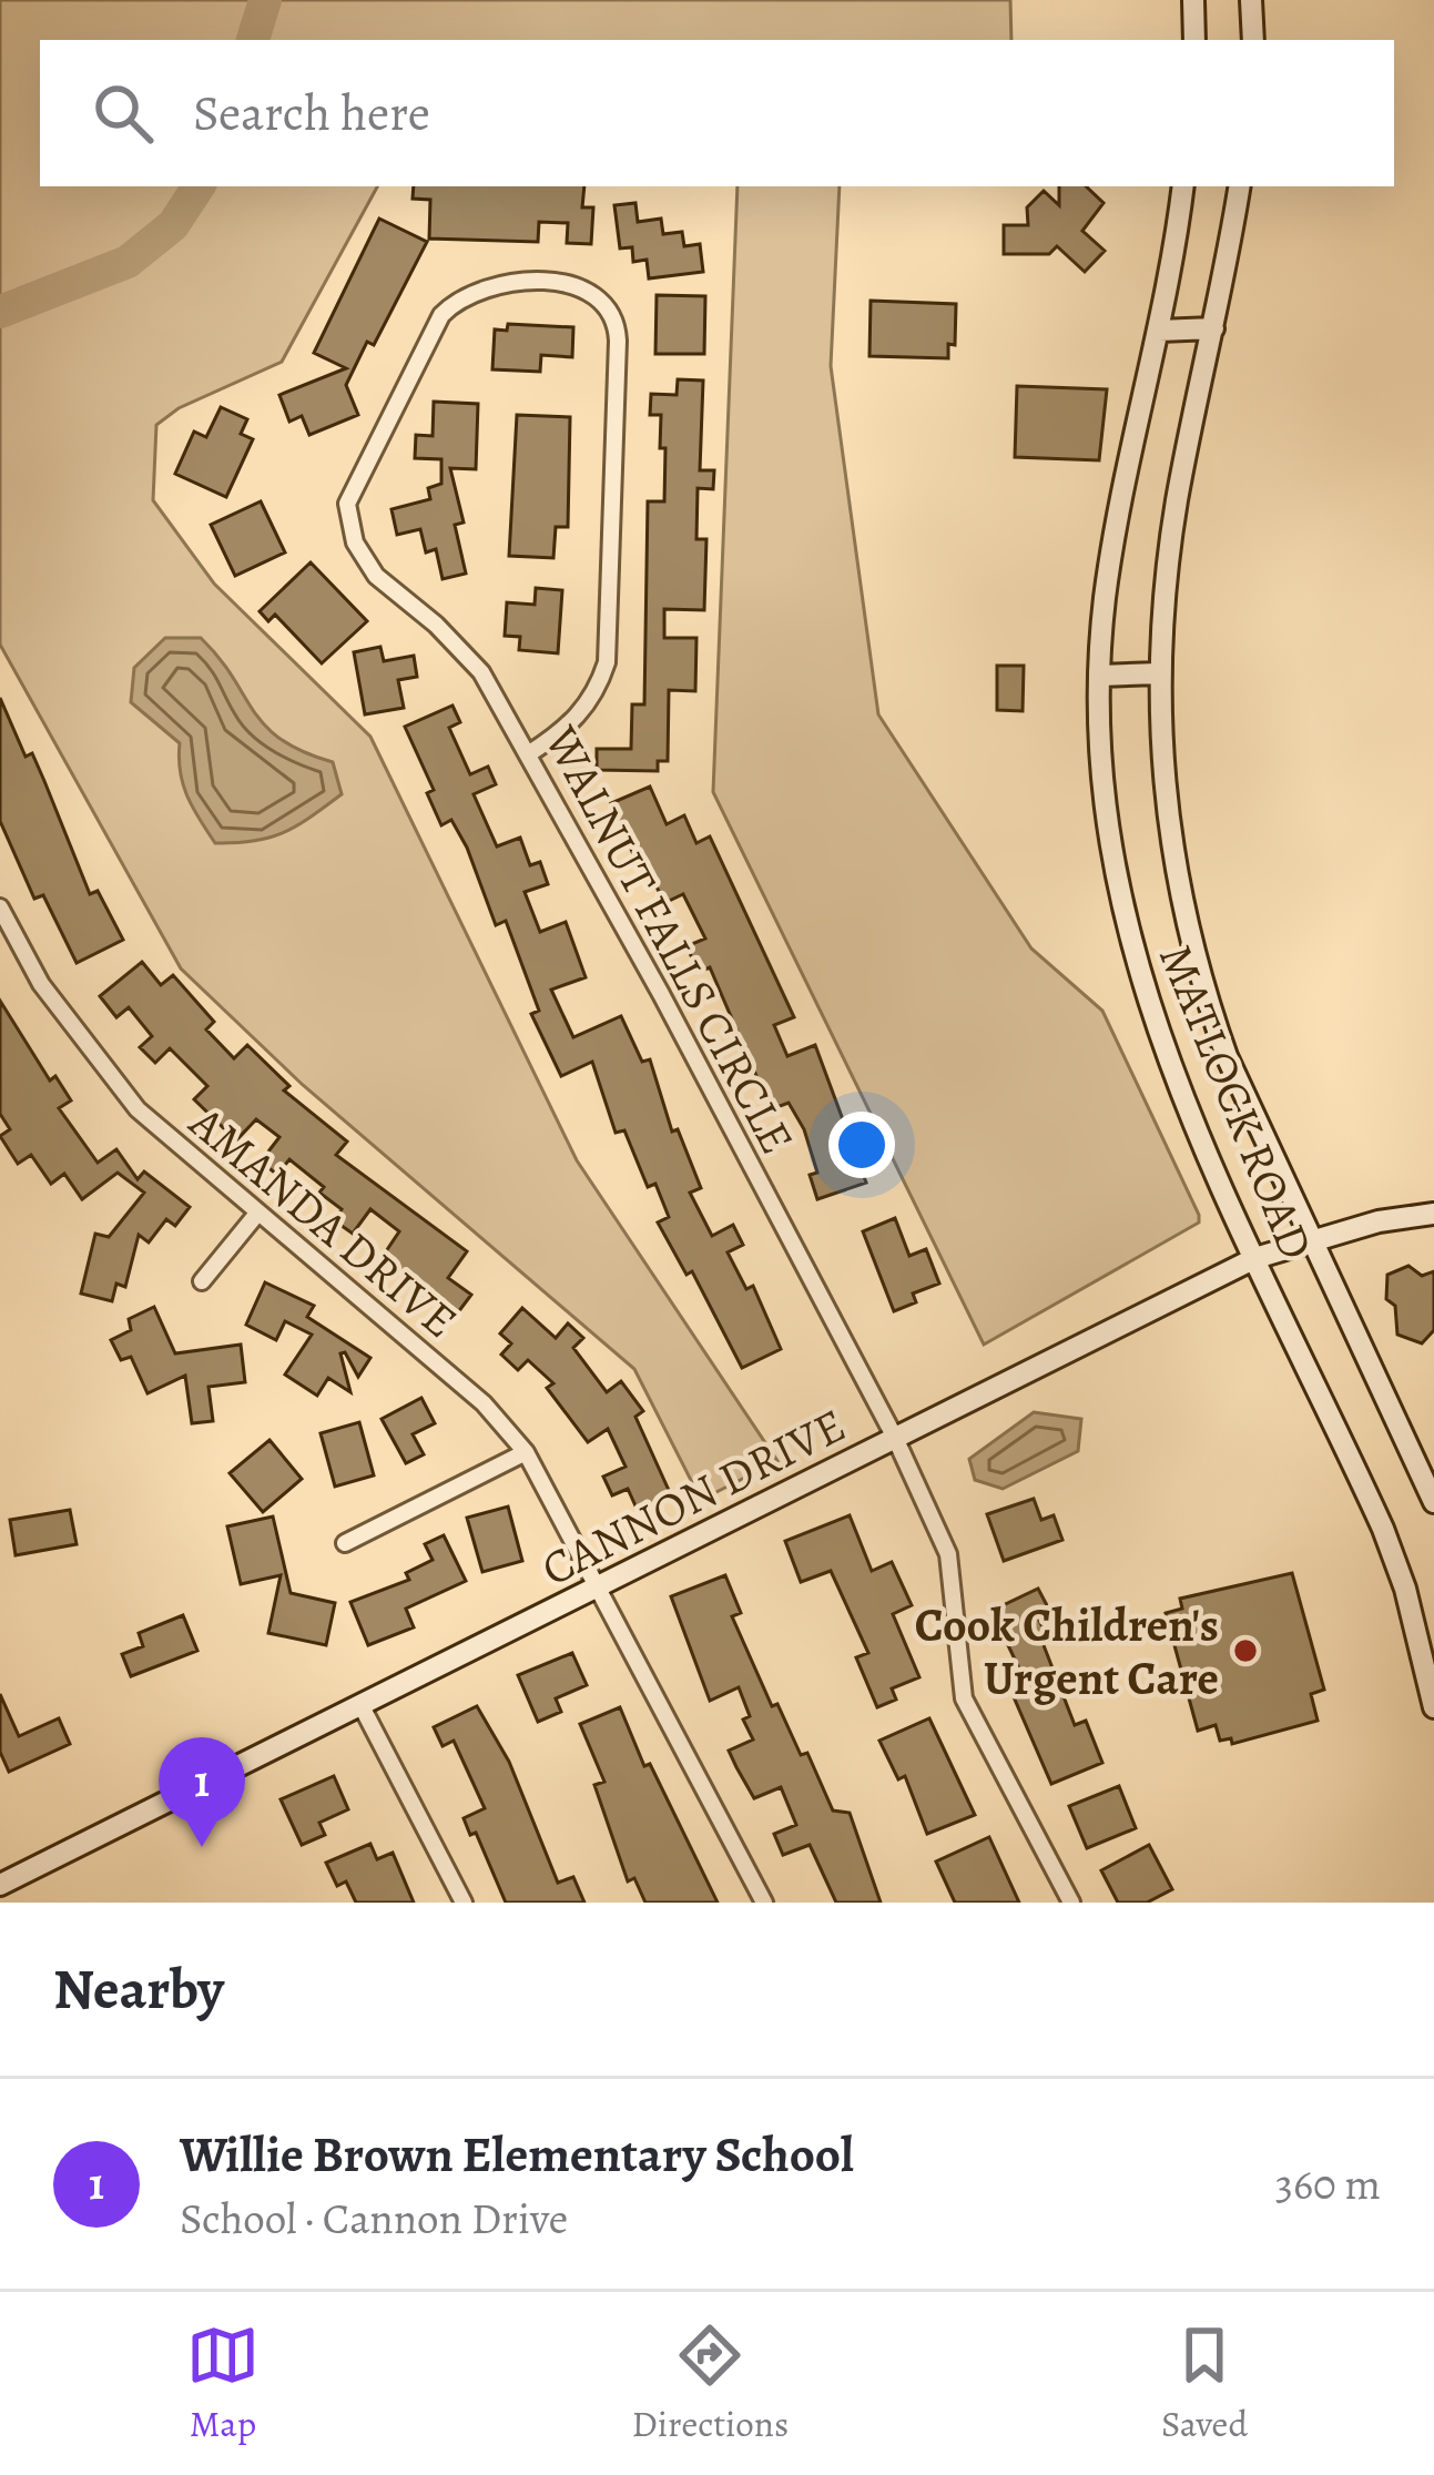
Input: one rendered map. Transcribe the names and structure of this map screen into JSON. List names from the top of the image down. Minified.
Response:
{"streets":{"main road":["MATLOCK ROAD","CANNON DRIVE"],"street":["WALNUT FALLS CIRCLE","AMANDA DRIVE"]},"crossings":[["WALNUT FALLS CIRCLE","CANNON DRIVE"],["MATLOCK ROAD","CANNON DRIVE"],["AMANDA DRIVE","CANNON DRIVE"]],"places":["Cook Children's Urgent Care"],"page":{"search":"Search here","pins":"1","heading":"Nearby","list":[{"mark":"1","name":"Willie Brown Elementary School","note":"School · Cannon Drive","value":"360 m"}],"nav":["Map","Directions","Saved"]}}
